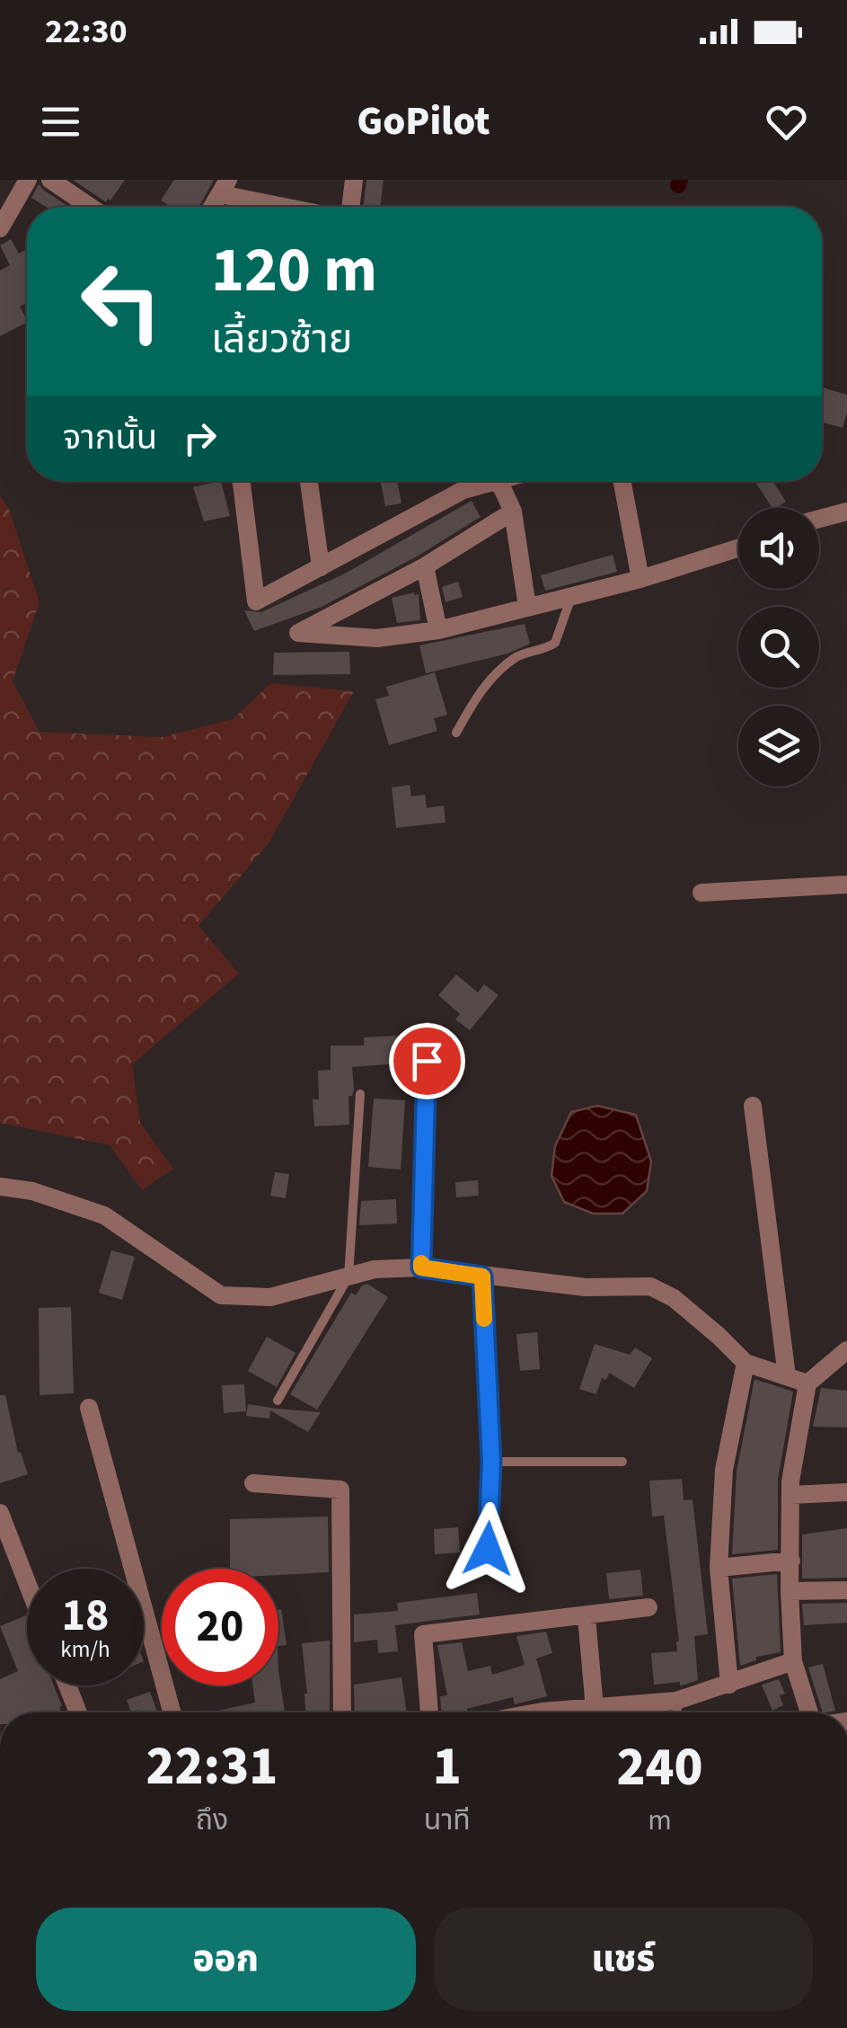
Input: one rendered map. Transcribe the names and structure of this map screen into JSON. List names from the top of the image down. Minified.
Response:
{"page":{"status":"22:30","header":"GoPilot","turn":["120 m","เลี้ยวซ้าย"],"then":"จากนั้น","speed":"18 km/h","limit":"20","eta":["22:31","ถึง","1","นาที","240","m"],"buttons":["ออก","แชร์"]}}
